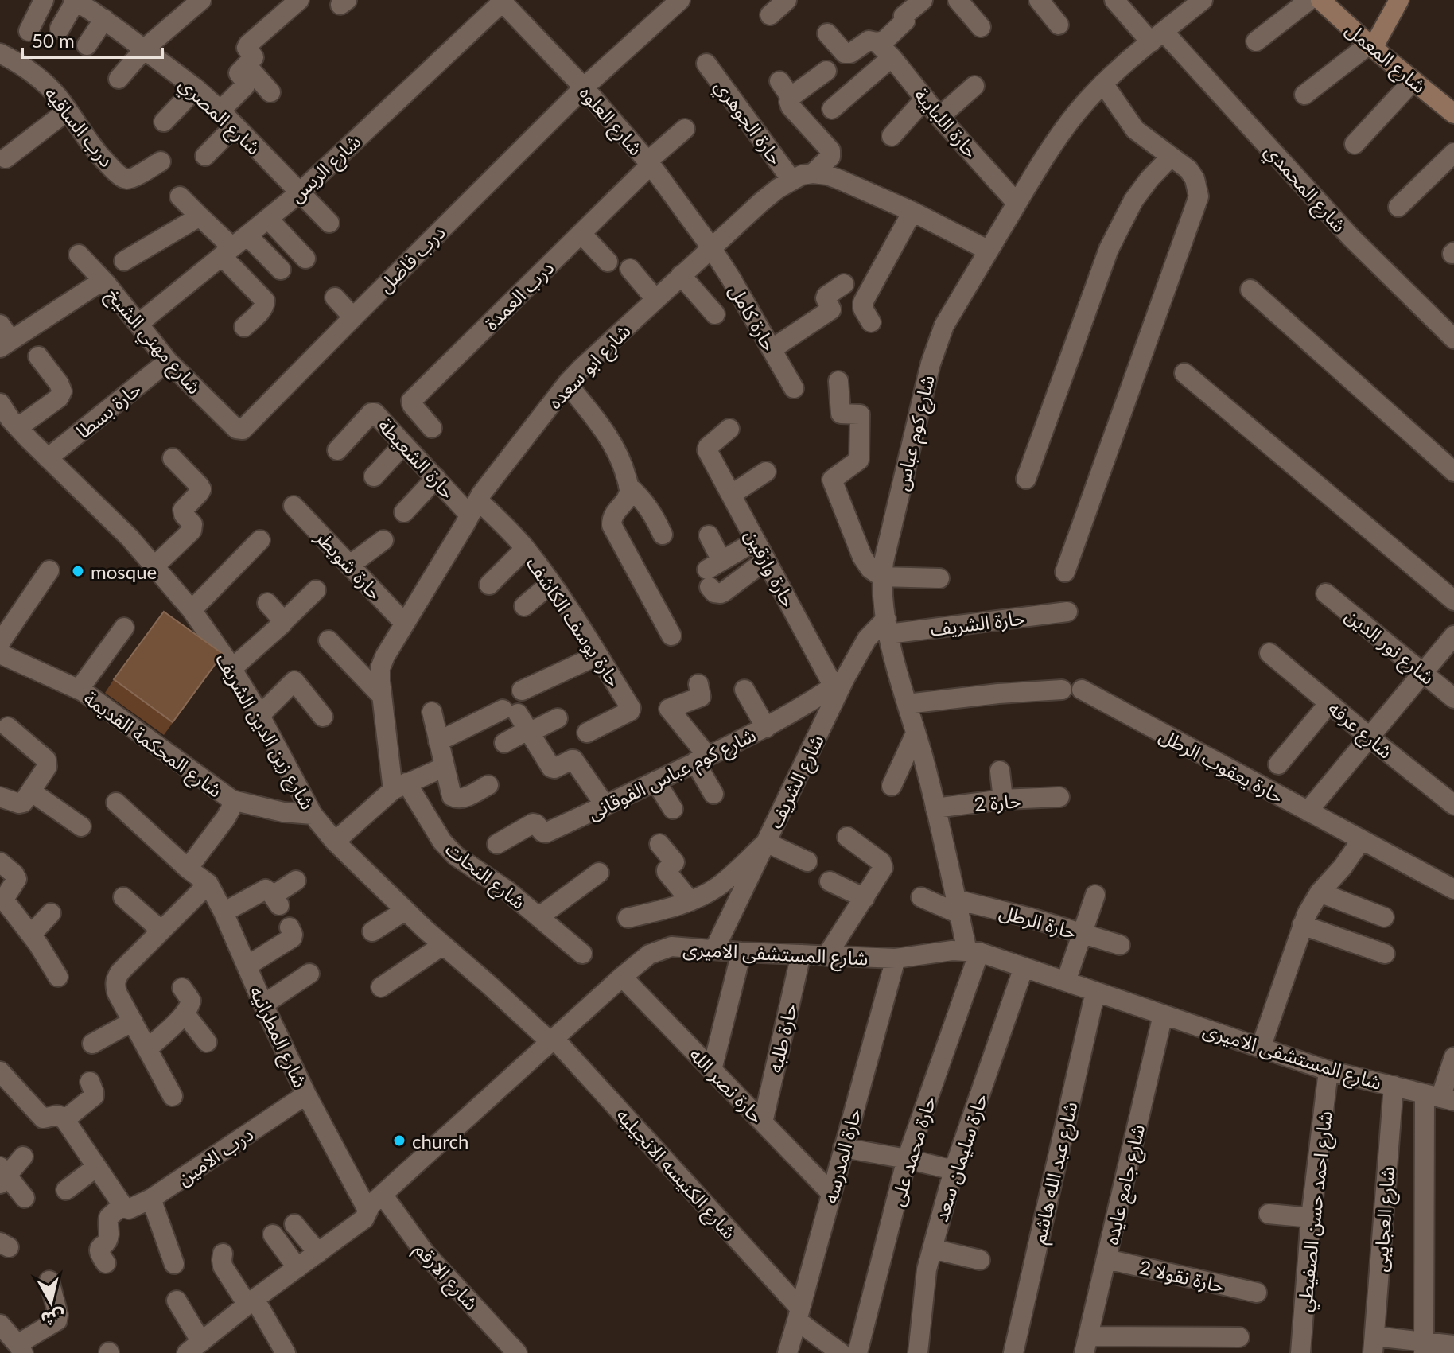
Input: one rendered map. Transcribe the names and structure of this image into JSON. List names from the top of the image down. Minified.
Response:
{"streets":{"street":["شارع المعمل","شارع المصري","شارع العلوه","حارة الجوهري","حارة اللبايبة","درب الساقيه","شارع الريس","شارع المحمدي","درب فاضل","درب العمدة","حارة كامل","شارع مهني الشيخ","شارع ابو سعده","حارة بسطا","شارع كوم عباس","حارة الشعيطة","حارة شويطر","حارة وازقين","حارة يوسف الكاشف","حارة الشريف","شارع نور الدين","شارع عرفه","شارع زين الدين الشريف","شارع المحكمة القديمة","حارة يعقوب الرطل","شارع كوم عباس الفوقانى","شارع الشريف","حارة 2","شارع النحات","حارة الرطل","شارع المستشفى الاميرى","شارع المطرانيه","حارة طلبه","حارة نصر الله","حارة محمد على","درب الامين","حارة المدرسه","حارة سليمان سعد","شارع عبد الله هاشم","شارع الكنيسه الانجيليه","شارع جامع عايده","شارع احمد حسن الصفيطي","شارع العجايبى","شارع الارقم","حارة نقولا 2"]},"crossings":[["شارع المصري","شارع الريس"],["شارع العلوه","شارع الريس"],["شارع العلوه","درب فاضل"],["شارع العلوه","درب العمدة"],["شارع العلوه","حارة كامل"],["شارع العلوه","شارع ابو سعده"],["حارة الجوهري","شارع ابو سعده"],["حارة اللبايبة","شارع كوم عباس"],["شارع الريس","شارع مهني الشيخ"],["شارع المحمدي","شارع كوم عباس"],["درب فاضل","شارع مهني الشيخ"],["حارة كامل","شارع ابو سعده"],["شارع مهني الشيخ","حارة بسطا"],["شارع ابو سعده","حارة الشعيطة"],["شارع ابو سعده","حارة شويطر"],["شارع ابو سعده","حارة يوسف الكاشف"],["شارع ابو سعده","شارع النحات"],["حارة بسطا","شارع زين الدين الشريف"],["شارع كوم عباس","حارة الشريف"],["شارع كوم عباس","شارع الشريف"],["شارع كوم عباس","حارة 2"],["شارع كوم عباس","حارة الرطل"],["شارع كوم عباس","شارع المستشفى الاميرى"],["شارع كوم عباس","حارة محمد على"],["حارة الشعيطة","حارة يوسف الكاشف"],["حارة وازقين","شارع كوم عباس الفوقانى"],["حارة وازقين","شارع الشريف"],["حارة الشريف","شارع الشريف"],["شارع زين الدين الشريف","شارع المحكمة القديمة"],["شارع زين الدين الشريف","شارع المستشفى الاميرى"],["شارع زين الدين الشريف","شارع الكنيسه الانجيليه"],["شارع كوم عباس الفوقانى","شارع الشريف"],["شارع الشريف","شارع المستشفى الاميرى"],["شارع المستشفى الاميرى","شارع المطرانيه"],["شارع المستشفى الاميرى","حارة طلبه"],["شارع المستشفى الاميرى","حارة نصر الله"],["شارع المستشفى الاميرى","حارة محمد على"],["شارع المستشفى الاميرى","حارة المدرسه"],["شارع المستشفى الاميرى","حارة سليمان سعد"],["شارع المستشفى الاميرى","شارع عبد الله هاشم"],["شارع المستشفى الاميرى","شارع الكنيسه الانجيليه"],["شارع المستشفى الاميرى","شارع جامع عايده"],["شارع المستشفى الاميرى","شارع احمد حسن الصفيطي"],["شارع المستشفى الاميرى","شارع العجايبى"],["شارع المستشفى الاميرى","شارع الارقم"],["شارع المطرانيه","درب الامين"],["حارة طلبه","حارة نصر الله"],["حارة نصر الله","حارة المدرسه"],["حارة المدرسه","شارع الكنيسه الانجيليه"],["شارع جامع عايده","حارة نقولا 2"]],"places":["mosque","church"],"scale_bar":"50 m","north":"bottom"}
